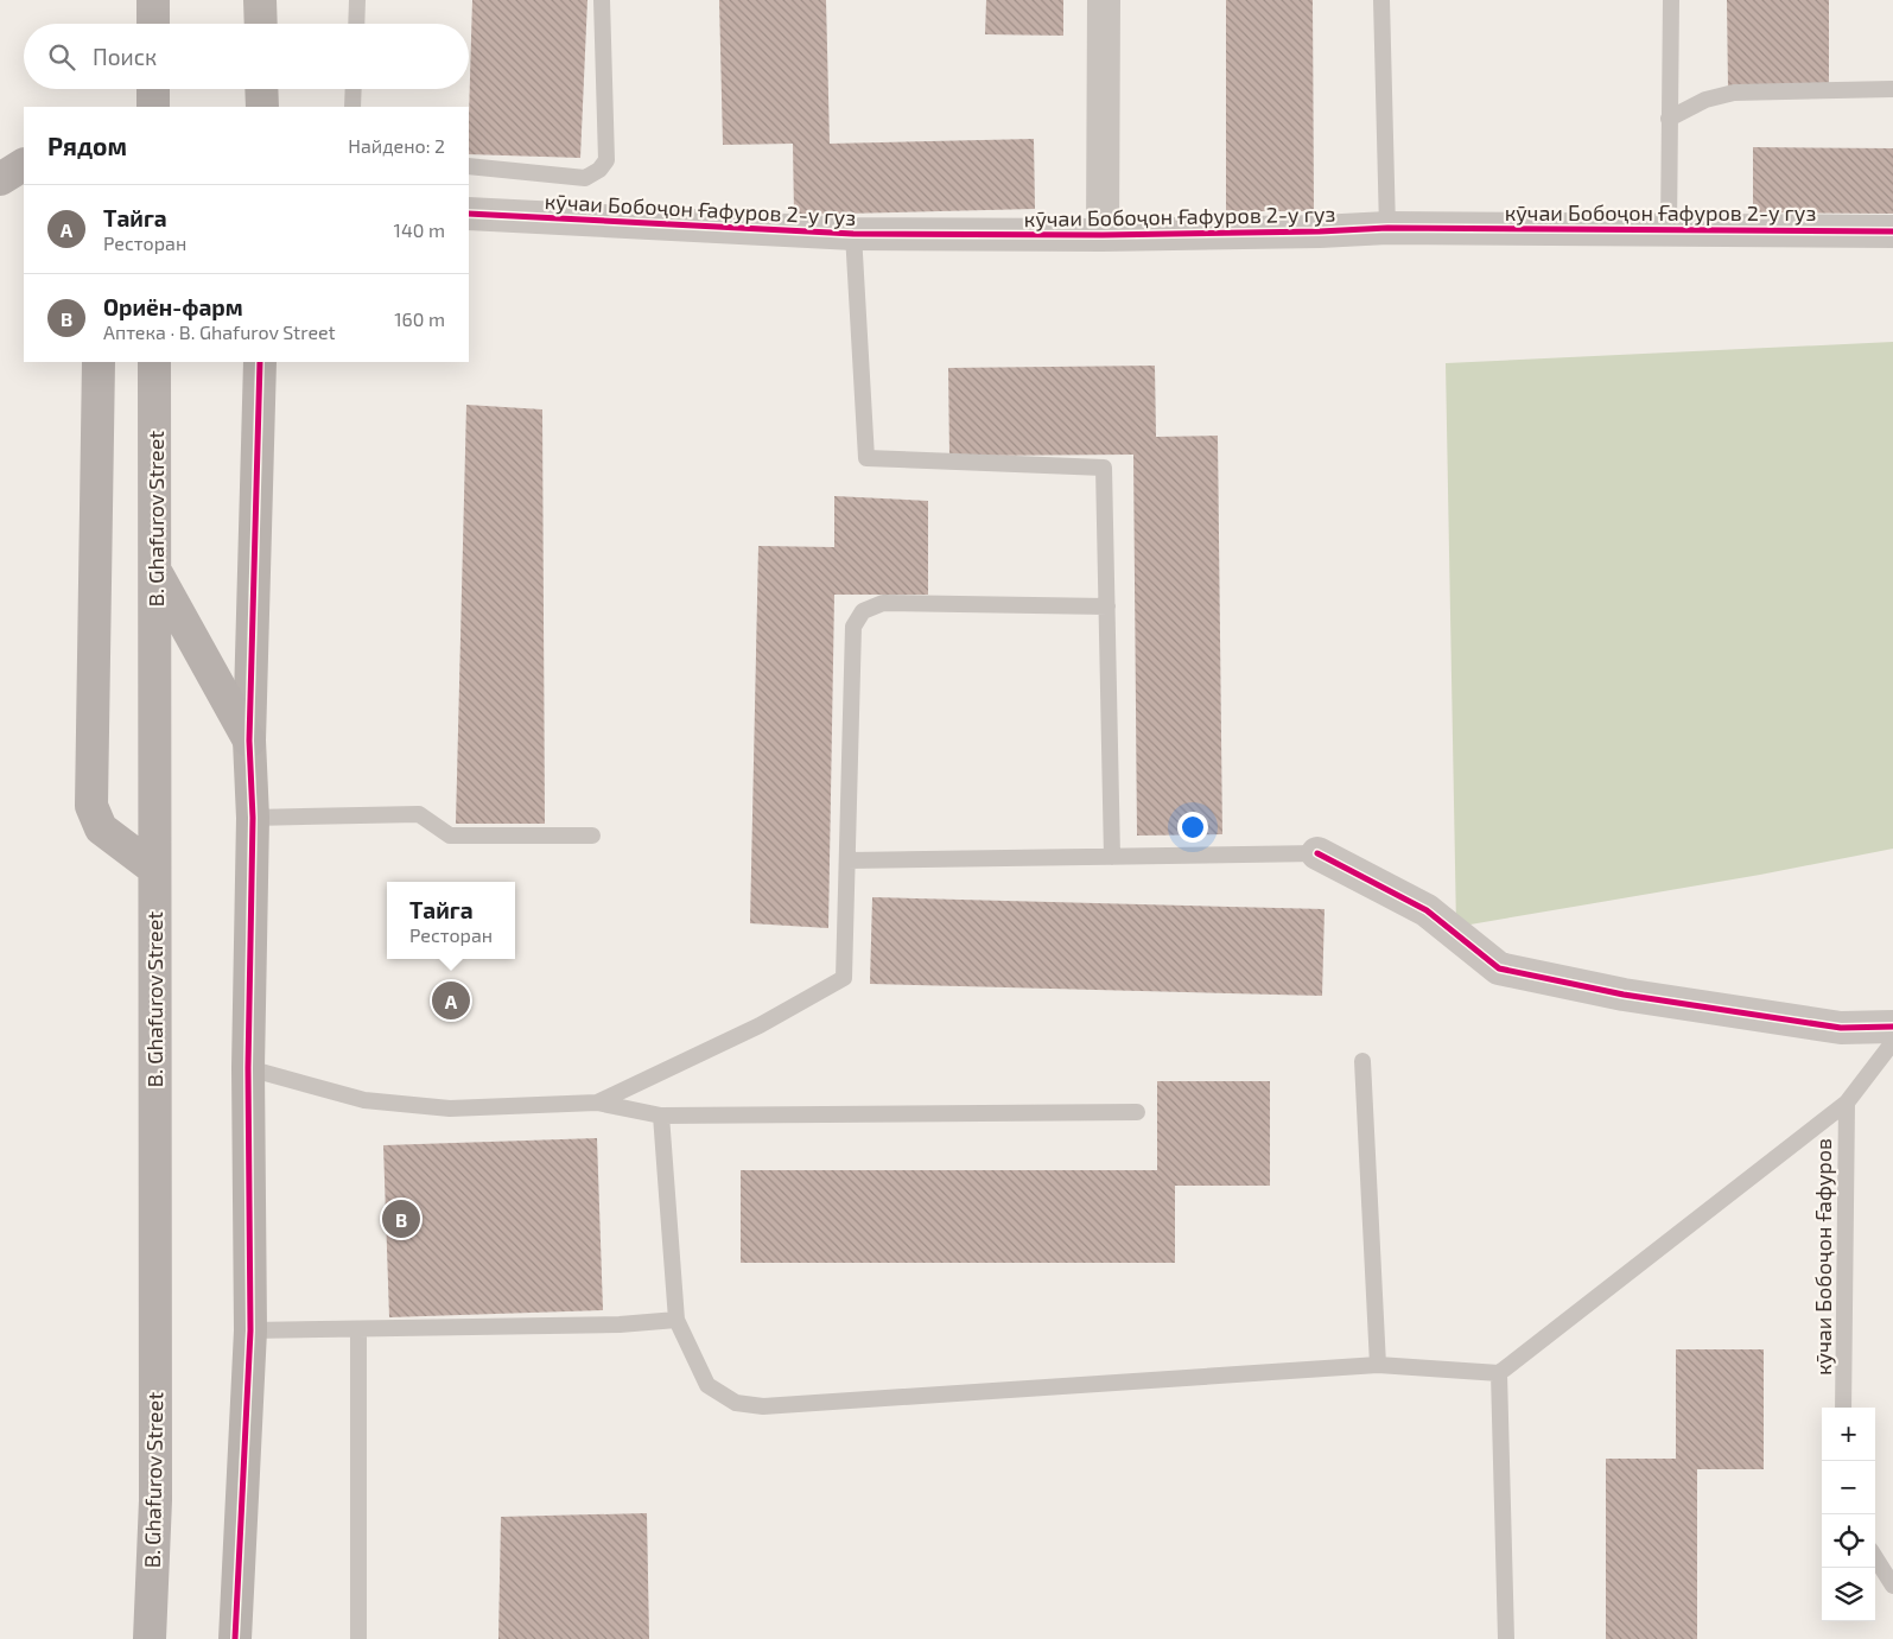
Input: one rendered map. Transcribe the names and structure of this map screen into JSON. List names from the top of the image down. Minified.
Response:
{"streets":{"main road":["B. Ghafurov Street"],"street":["кӯчаи Бобоҷон Ғафуров 2-у гуз"],"lane":["кӯчаи Бобоҷон Ғафуров"]},"page":{"search":"Поиск","heading":["Рядом","Найдено: 2"],"list":[{"mark":"A","name":"Тайга","note":"Ресторан","value":"140 m"},{"mark":"B","name":"Ориён-фарм","note":"Аптека · B. Ghafurov Street","value":"160 m"}],"popup":["Тайга","Ресторан"],"pins":["A","B"],"map_buttons":["+","−"]}}
